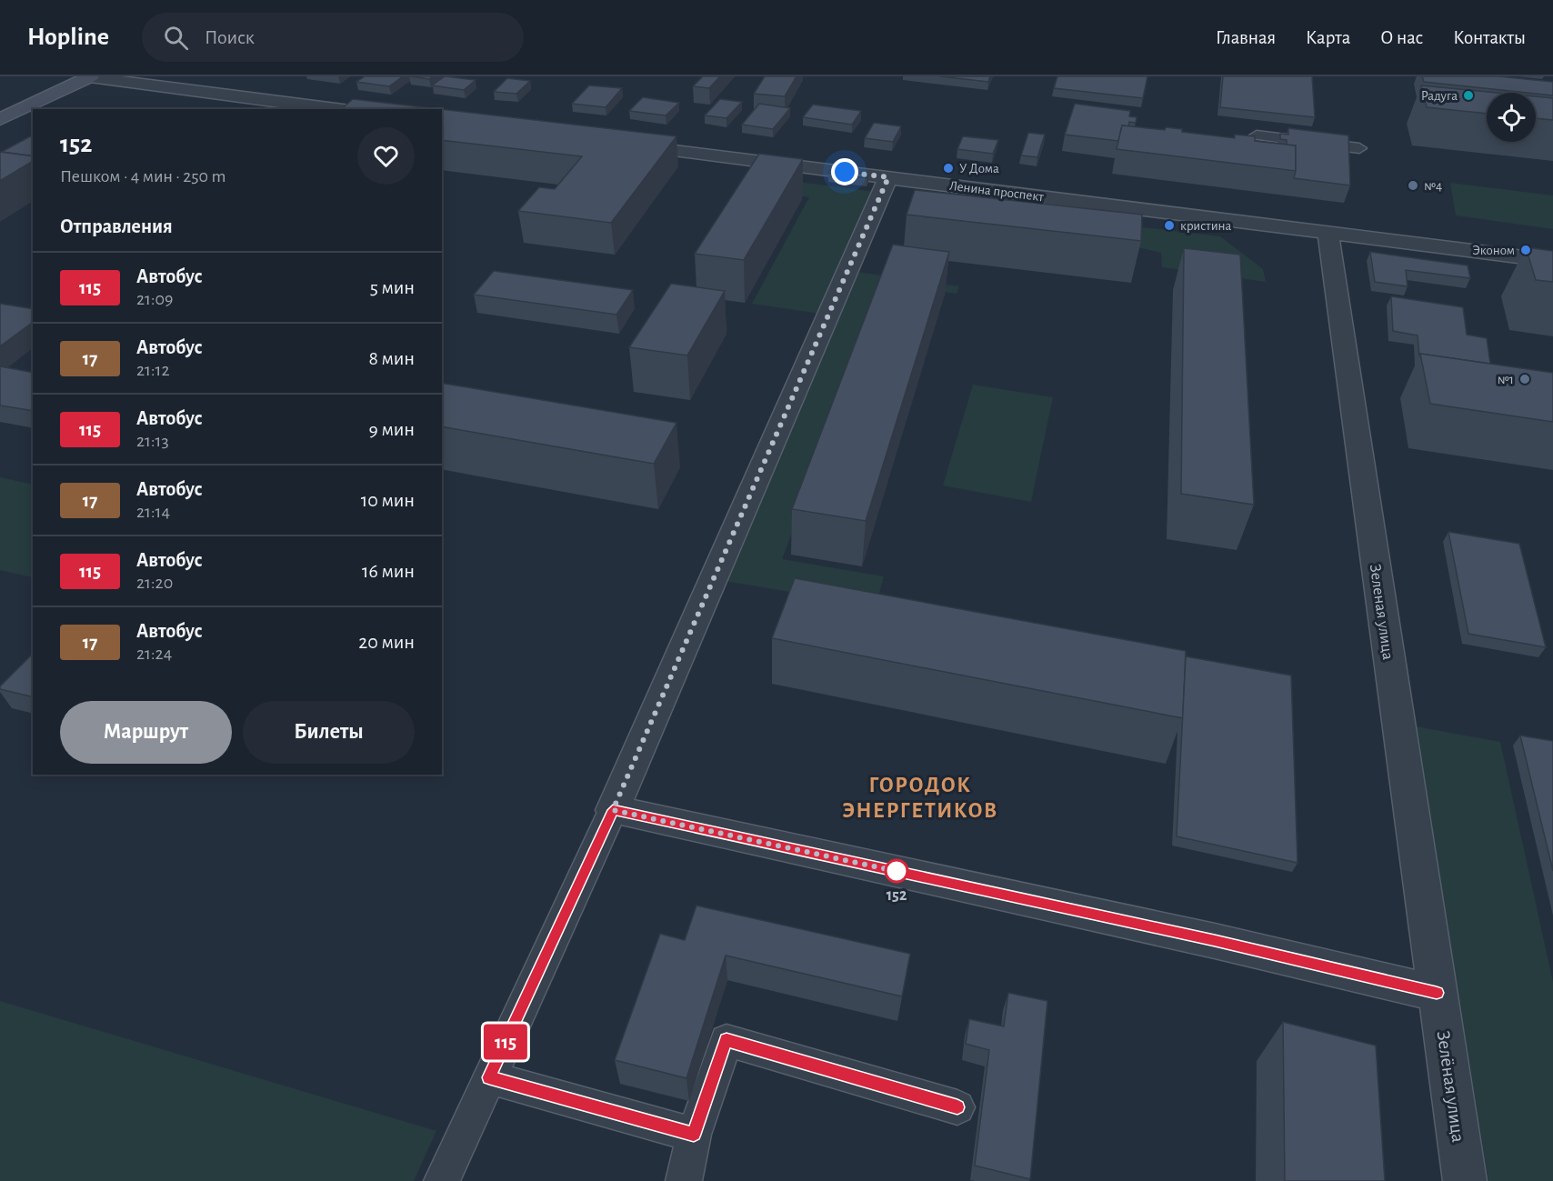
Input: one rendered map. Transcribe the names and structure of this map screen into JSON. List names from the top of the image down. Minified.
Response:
{"streets":{"street":["Ленина проспект","Зеленая улица","Зелёная улица"]},"crossings":[["Ленина проспект","Зеленая улица"],["Зеленая улица","Зелёная улица"]],"districts":["ГОРОДОК ЭНЕРГЕТИКОВ"],"places":["Радуга","У Дома","№4","кристина","Эконом","№1","152"],"lines":["bus line 115"],"page":{"header":"Hopline","search":"Поиск","nav":["Главная","Карта","О нас","Контакты"],"on_map":"115","heading":[["152","Пешком · 4 мин · 250 m"],"Отправления"],"list":[{"mark":"115","name":"Автобус","note":"21:09","value":"5 мин"},{"mark":"17","name":"Автобус","note":"21:12","value":"8 мин"},{"mark":"115","name":"Автобус","note":"21:13","value":"9 мин"},{"mark":"17","name":"Автобус","note":"21:14","value":"10 мин"},{"mark":"115","name":"Автобус","note":"21:20","value":"16 мин"},{"mark":"17","name":"Автобус","note":"21:24","value":"20 мин"}],"buttons":["Маршрут","Билеты"]}}
